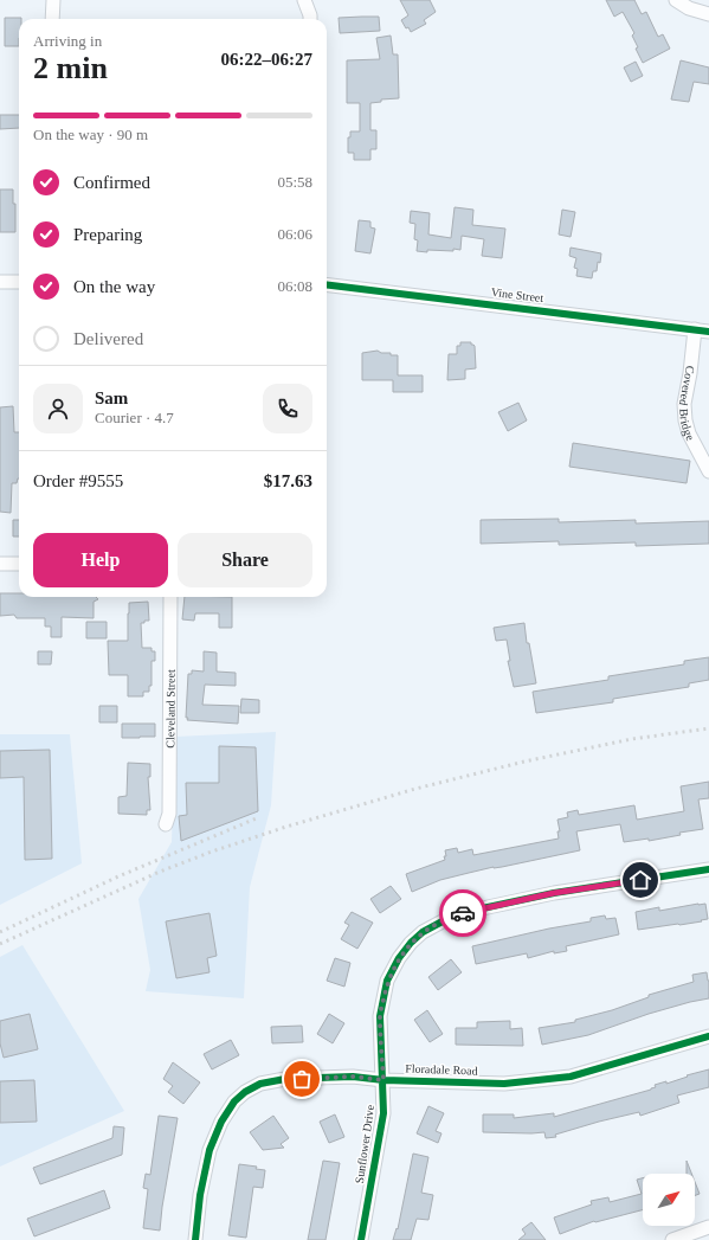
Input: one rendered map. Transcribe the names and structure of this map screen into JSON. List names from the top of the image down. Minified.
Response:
{"streets":{"street":["Vine Street","Covered Bridge","Cleveland Street","Floradale Road","Sunflower Drive"]},"crossings":[["Vine Street","Covered Bridge"],["Floradale Road","Sunflower Drive"]],"north":"top right","page":{"heading":["2 min","Arriving in","06:22–06:27"],"panel":["Sam","Courier · 4.7","Order #9555","$17.63"],"bar":"On the way · 90 m","list":[["Confirmed","05:58"],["Preparing","06:06"],["On the way","06:08"],"Delivered"],"buttons":["Help","Share"]}}
